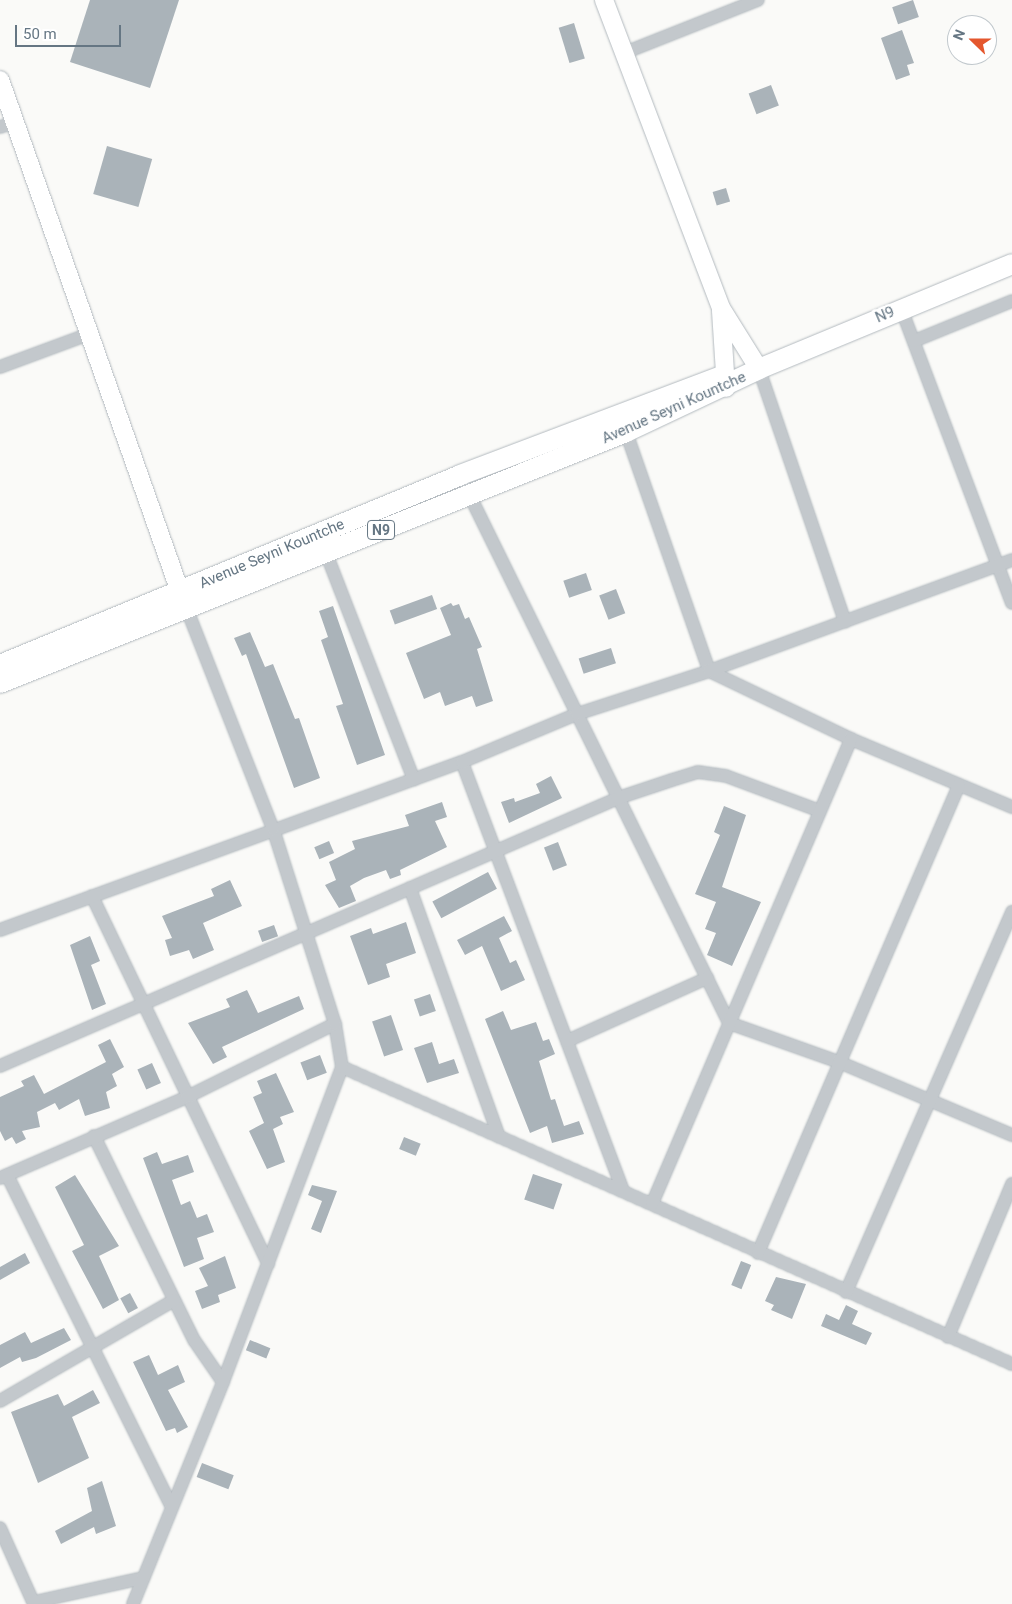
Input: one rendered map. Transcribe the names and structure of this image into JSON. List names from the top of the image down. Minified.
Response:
{"streets":{"highway":["N9","Avenue Seyni Kountche"]},"crossings":[["N9","Avenue Seyni Kountche"]],"scale_bar":"50 m","north":"left"}
